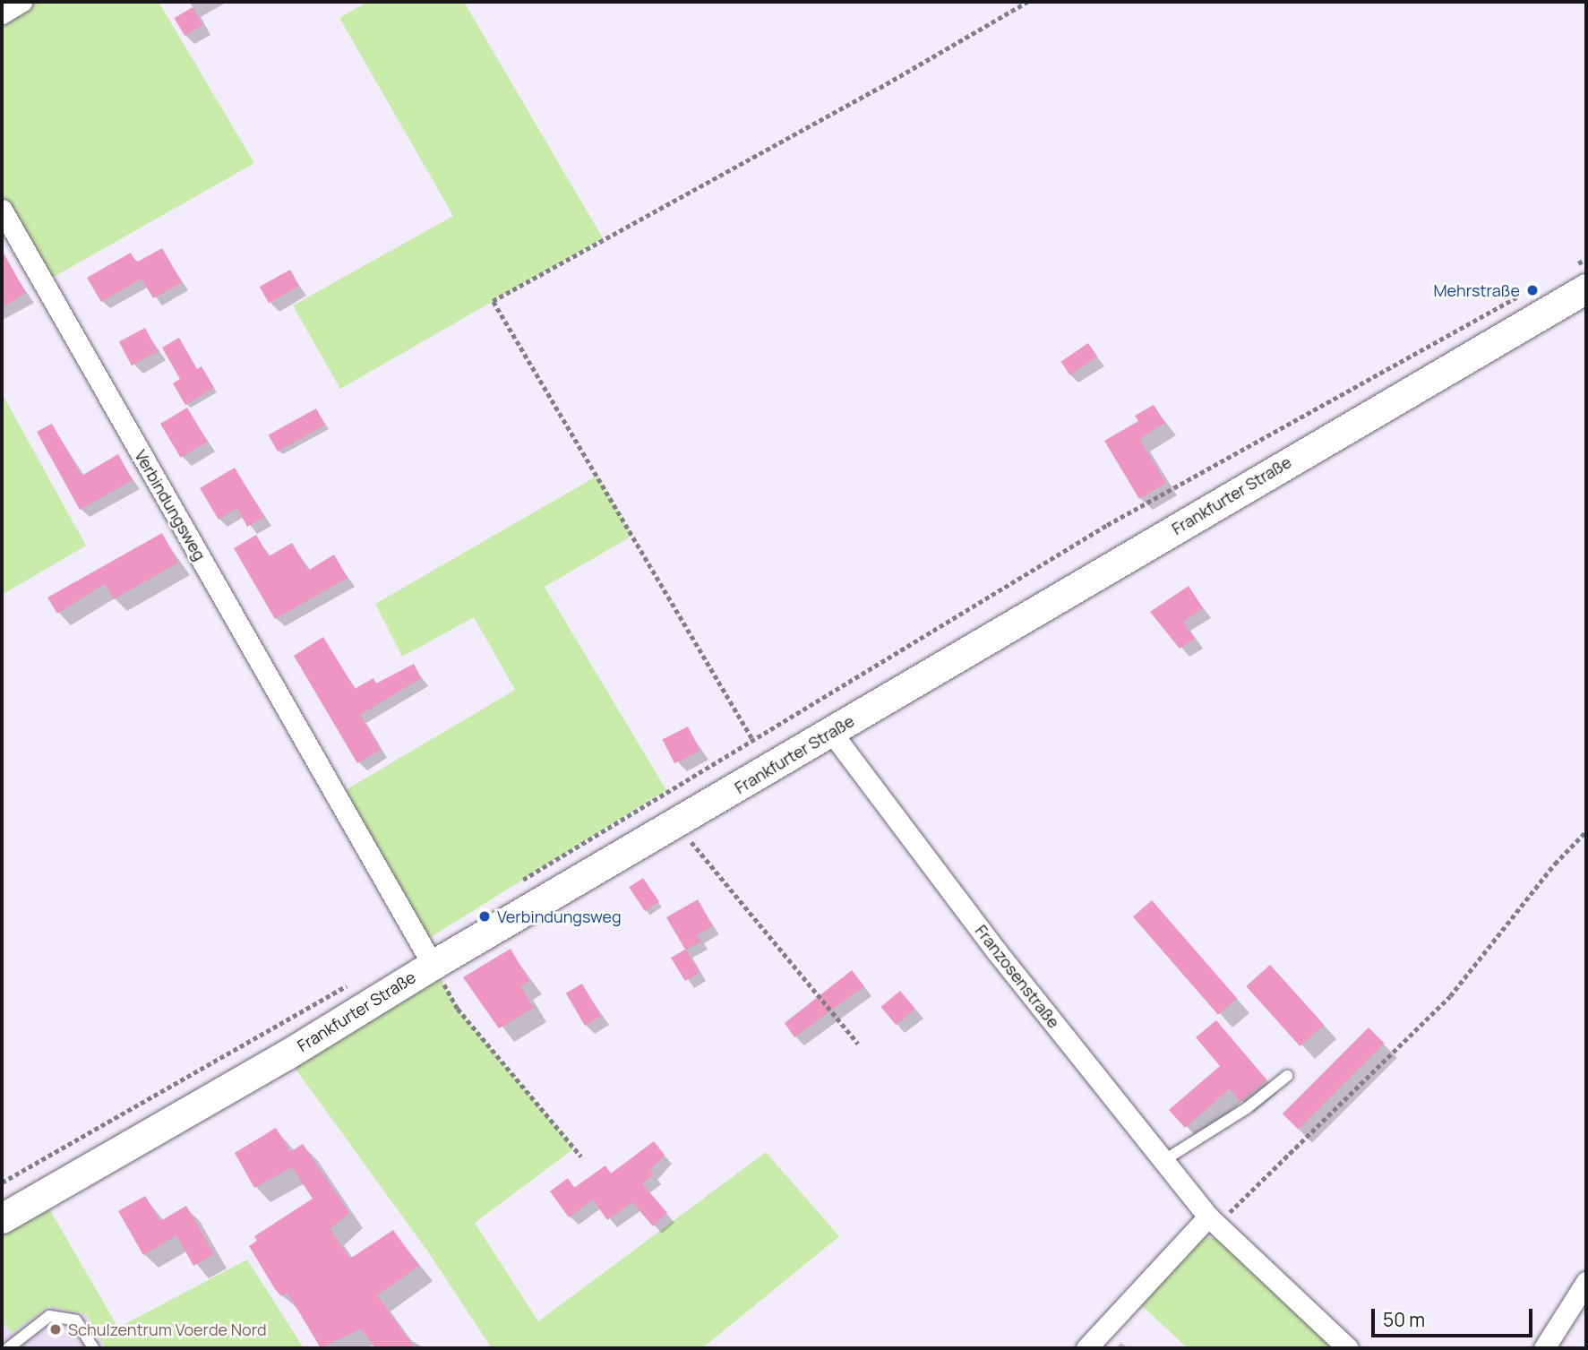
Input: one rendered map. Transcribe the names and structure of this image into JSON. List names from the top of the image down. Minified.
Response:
{"streets":{"main road":["Frankfurter Straße"],"street":["Verbindungsweg","Franzosenstraße"]},"crossings":[["Frankfurter Straße","Verbindungsweg"],["Frankfurter Straße","Franzosenstraße"]],"places":["Mehrstraße","Verbindungsweg","Schulzentrum Voerde Nord"],"scale_bar":"50 m"}
